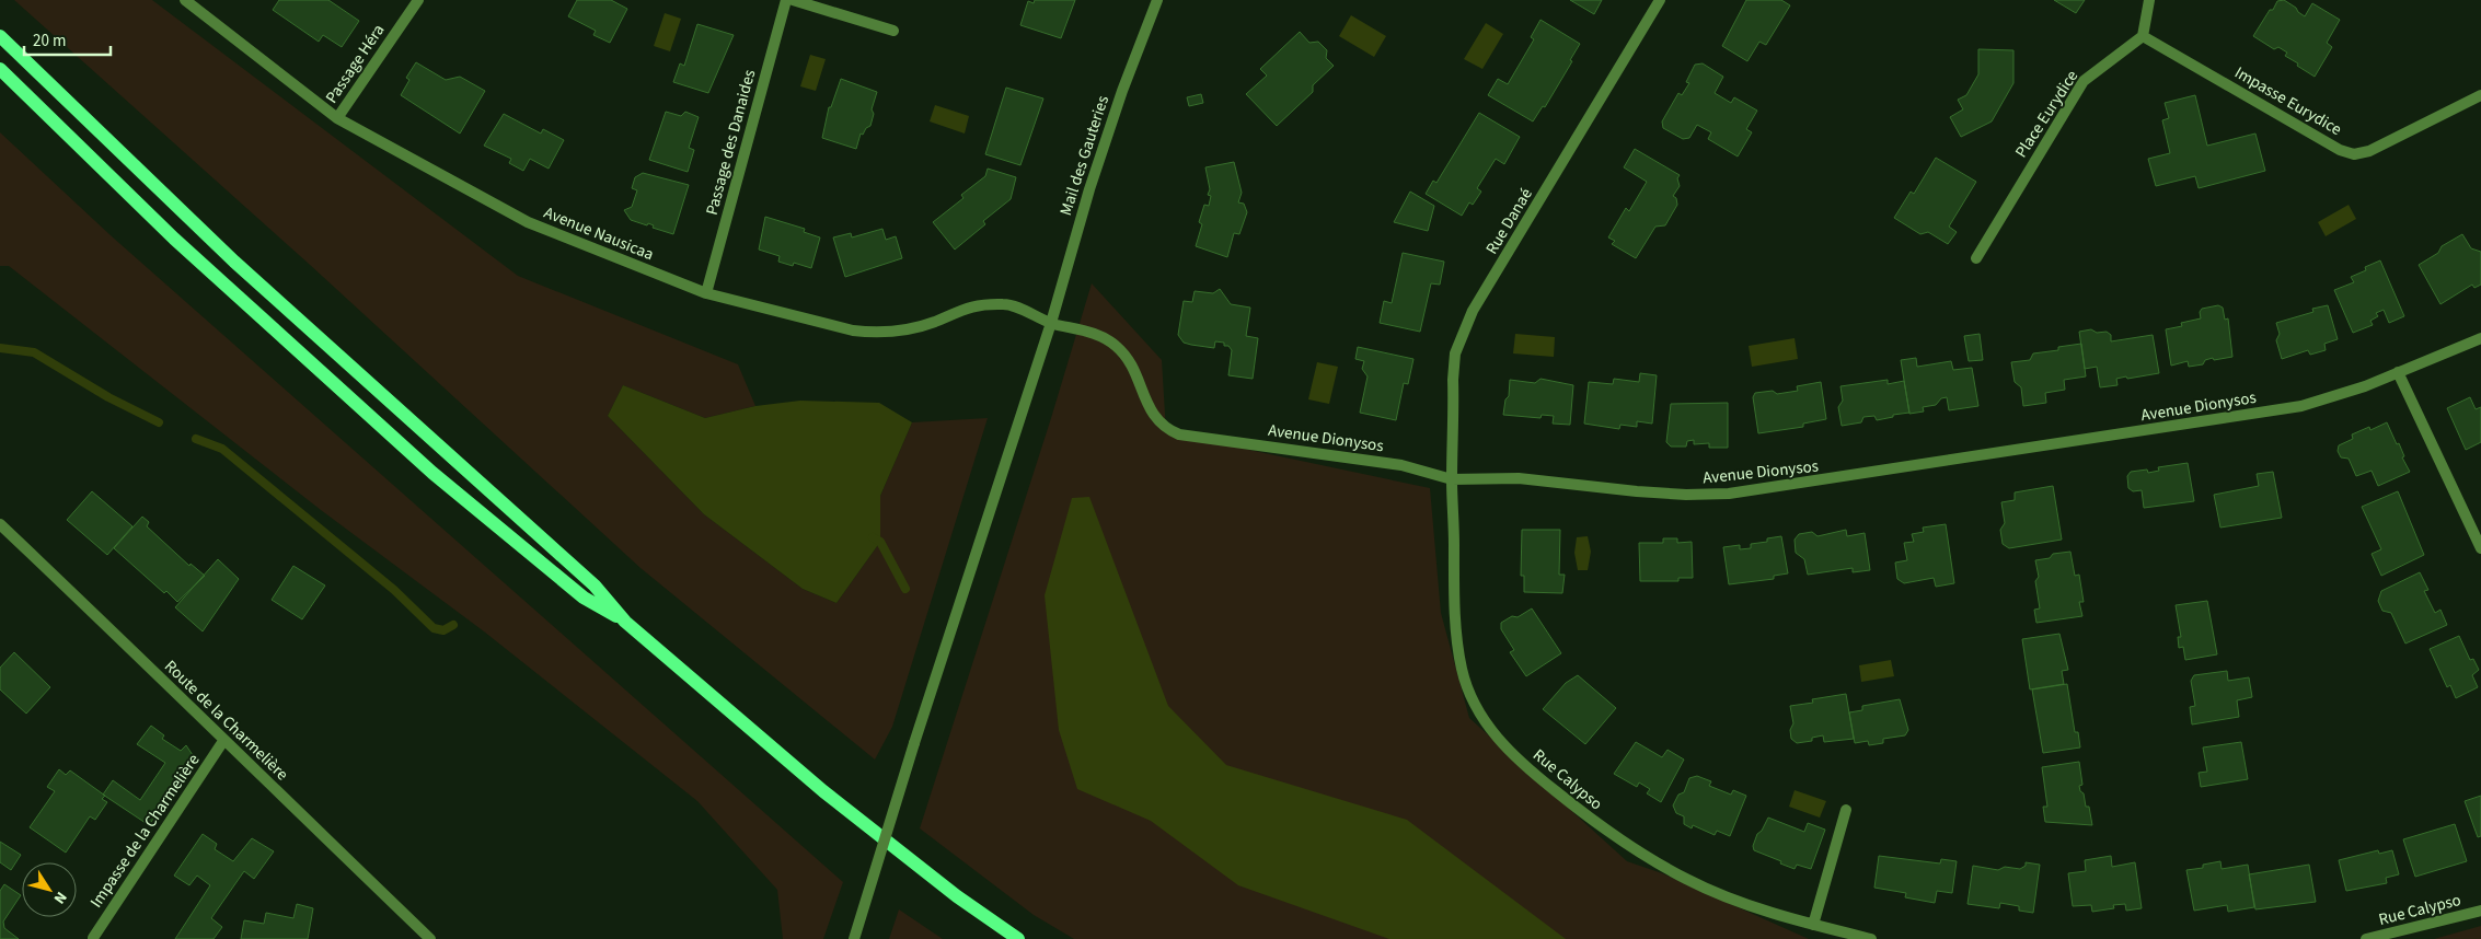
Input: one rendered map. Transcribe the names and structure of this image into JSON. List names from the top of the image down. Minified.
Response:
{"streets":{"street":["Passage Héra","Impasse Eurydice","Place Eurydice","Passage des Danaides","Mail des Gauteries","Rue Danaé","Avenue Nausicaa","Avenue Dionysos","Route de la Charmelière","Rue Calypso","Impasse de la Charmelière"]},"crossings":[["Passage Héra","Avenue Nausicaa"],["Impasse Eurydice","Place Eurydice"],["Passage des Danaides","Avenue Nausicaa"],["Mail des Gauteries","Avenue Nausicaa"],["Mail des Gauteries","Avenue Dionysos"],["Rue Danaé","Avenue Dionysos"],["Rue Danaé","Rue Calypso"],["Avenue Nausicaa","Avenue Dionysos"],["Avenue Dionysos","Rue Calypso"],["Route de la Charmelière","Impasse de la Charmelière"]],"scale_bar":"20 m","north":"bottom right"}
